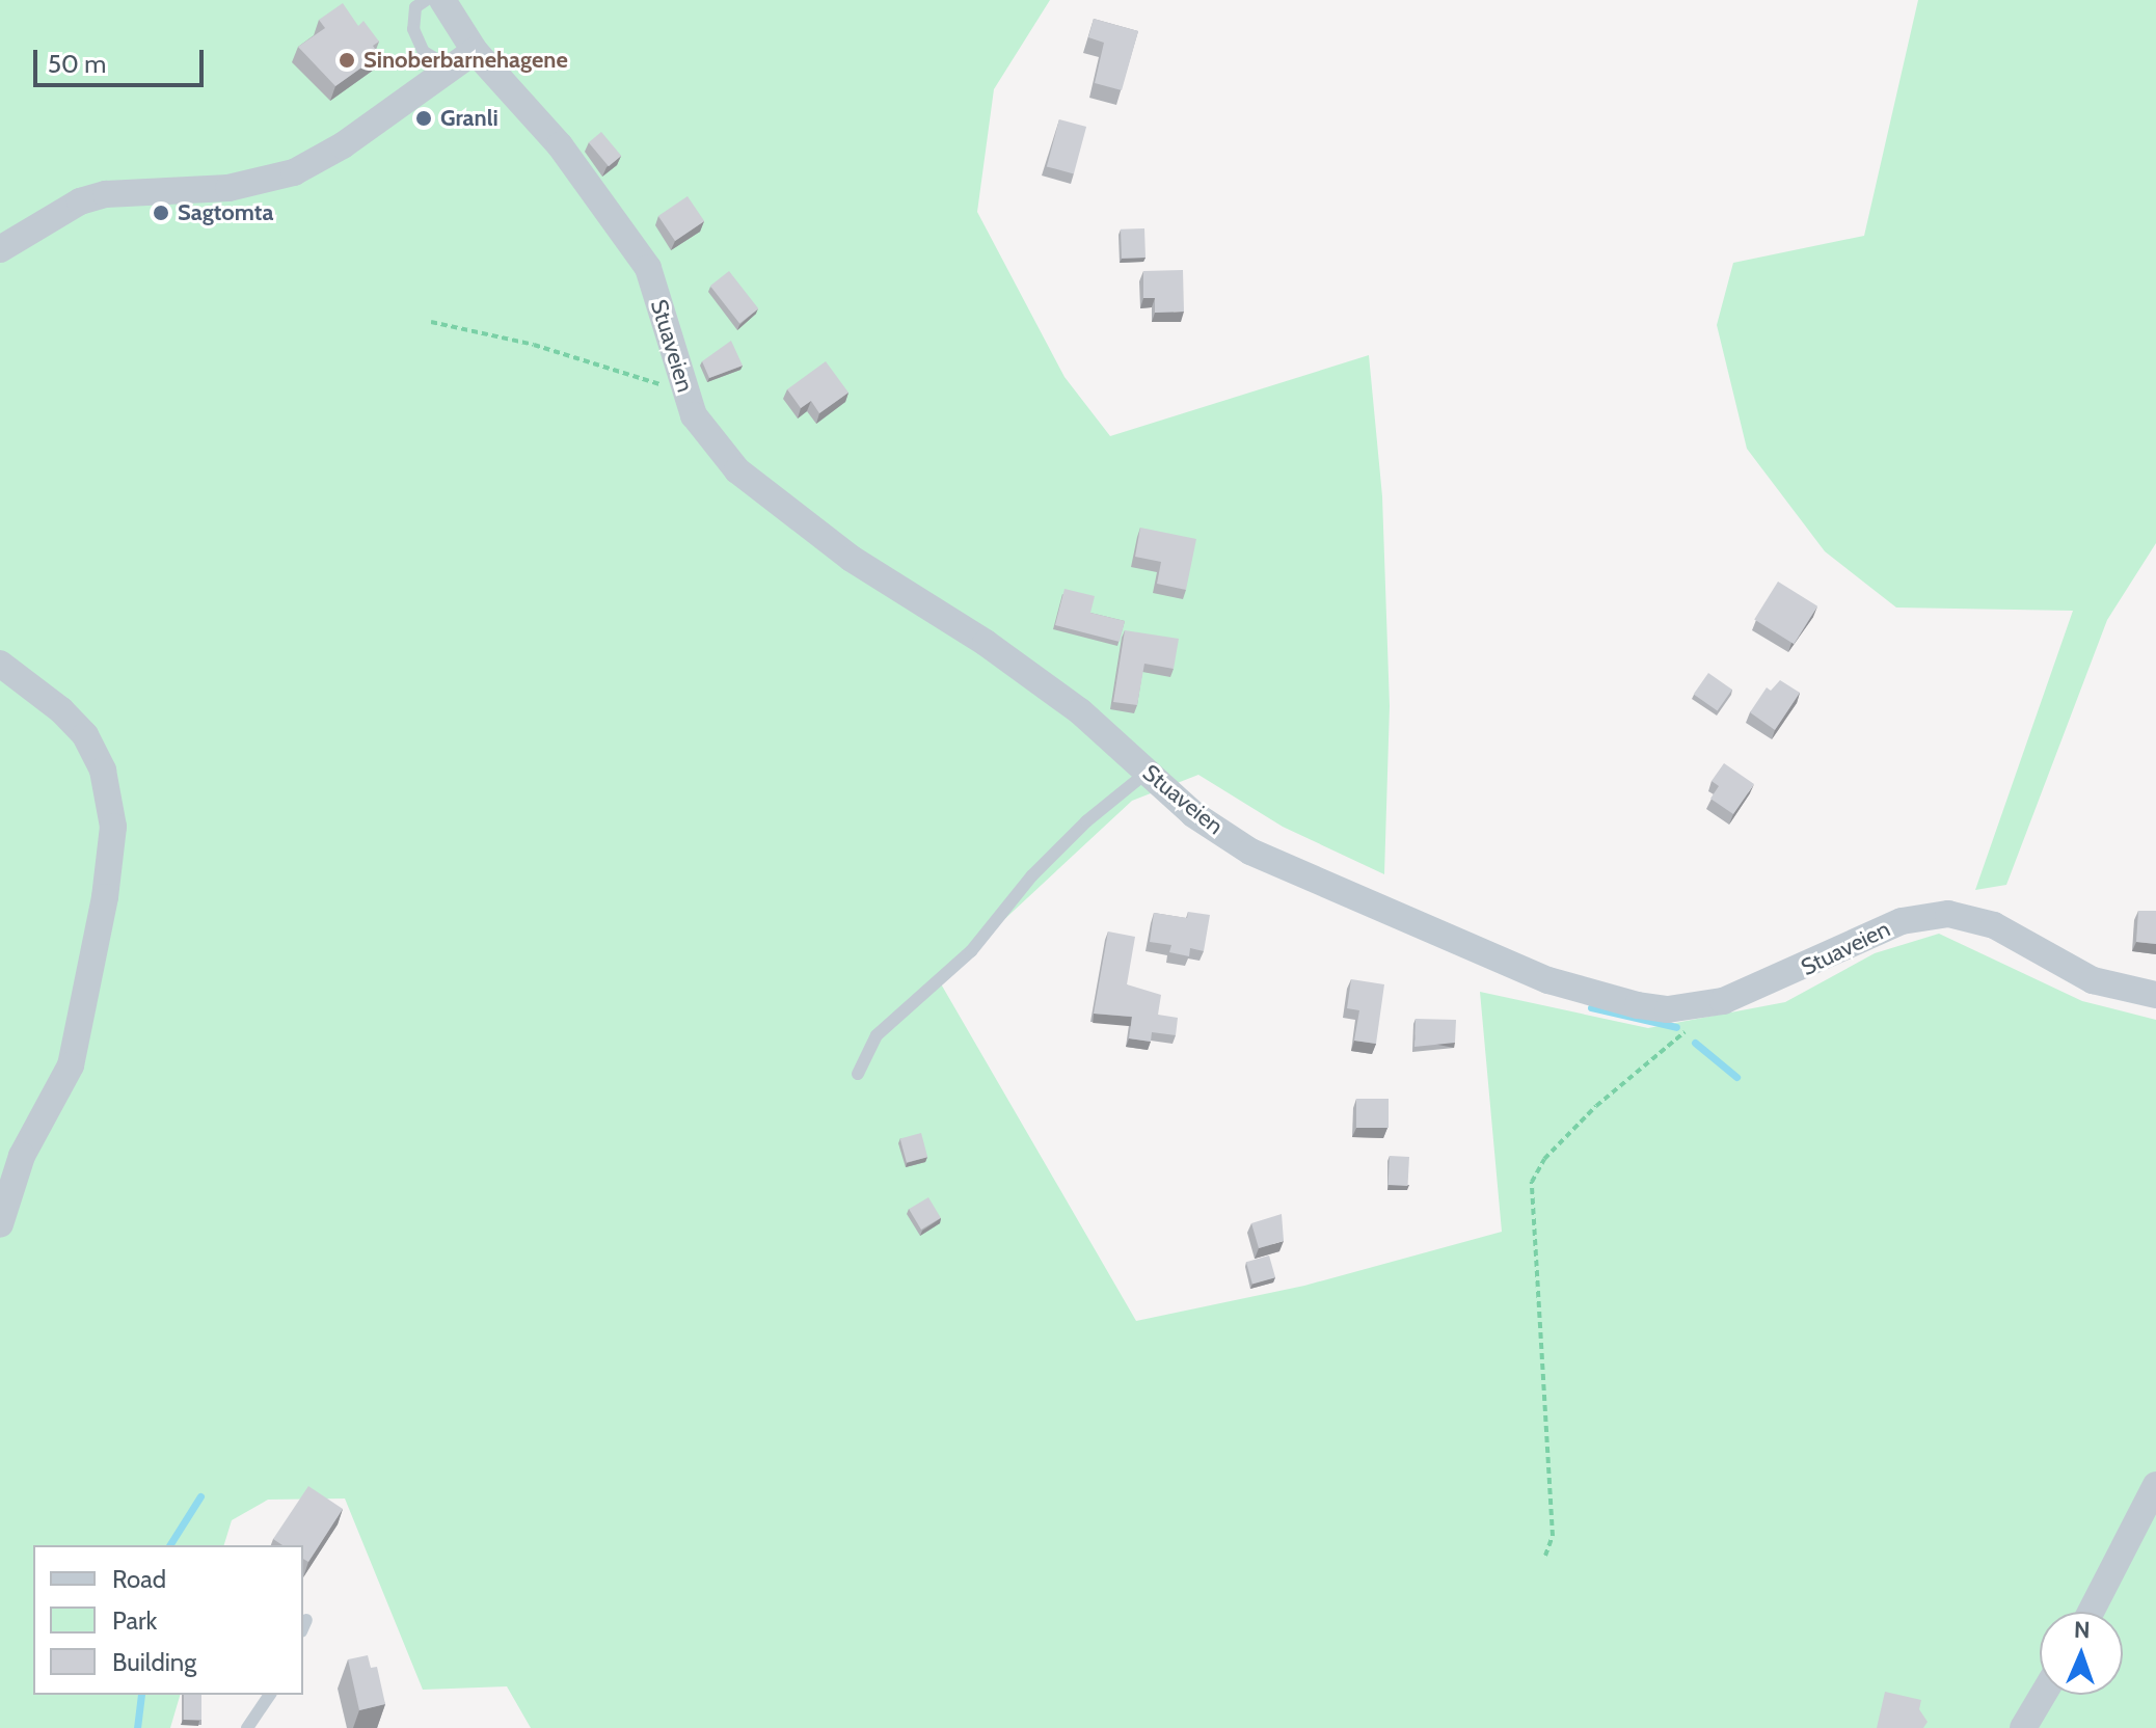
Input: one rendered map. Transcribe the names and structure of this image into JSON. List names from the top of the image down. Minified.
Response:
{"streets":{"street":["Stuaveien"]},"places":["Sinoberbarnehagene","Granli","Sagtomta"],"legend":["Road","Park","Building"],"scale_bar":"50 m","north":"top"}
